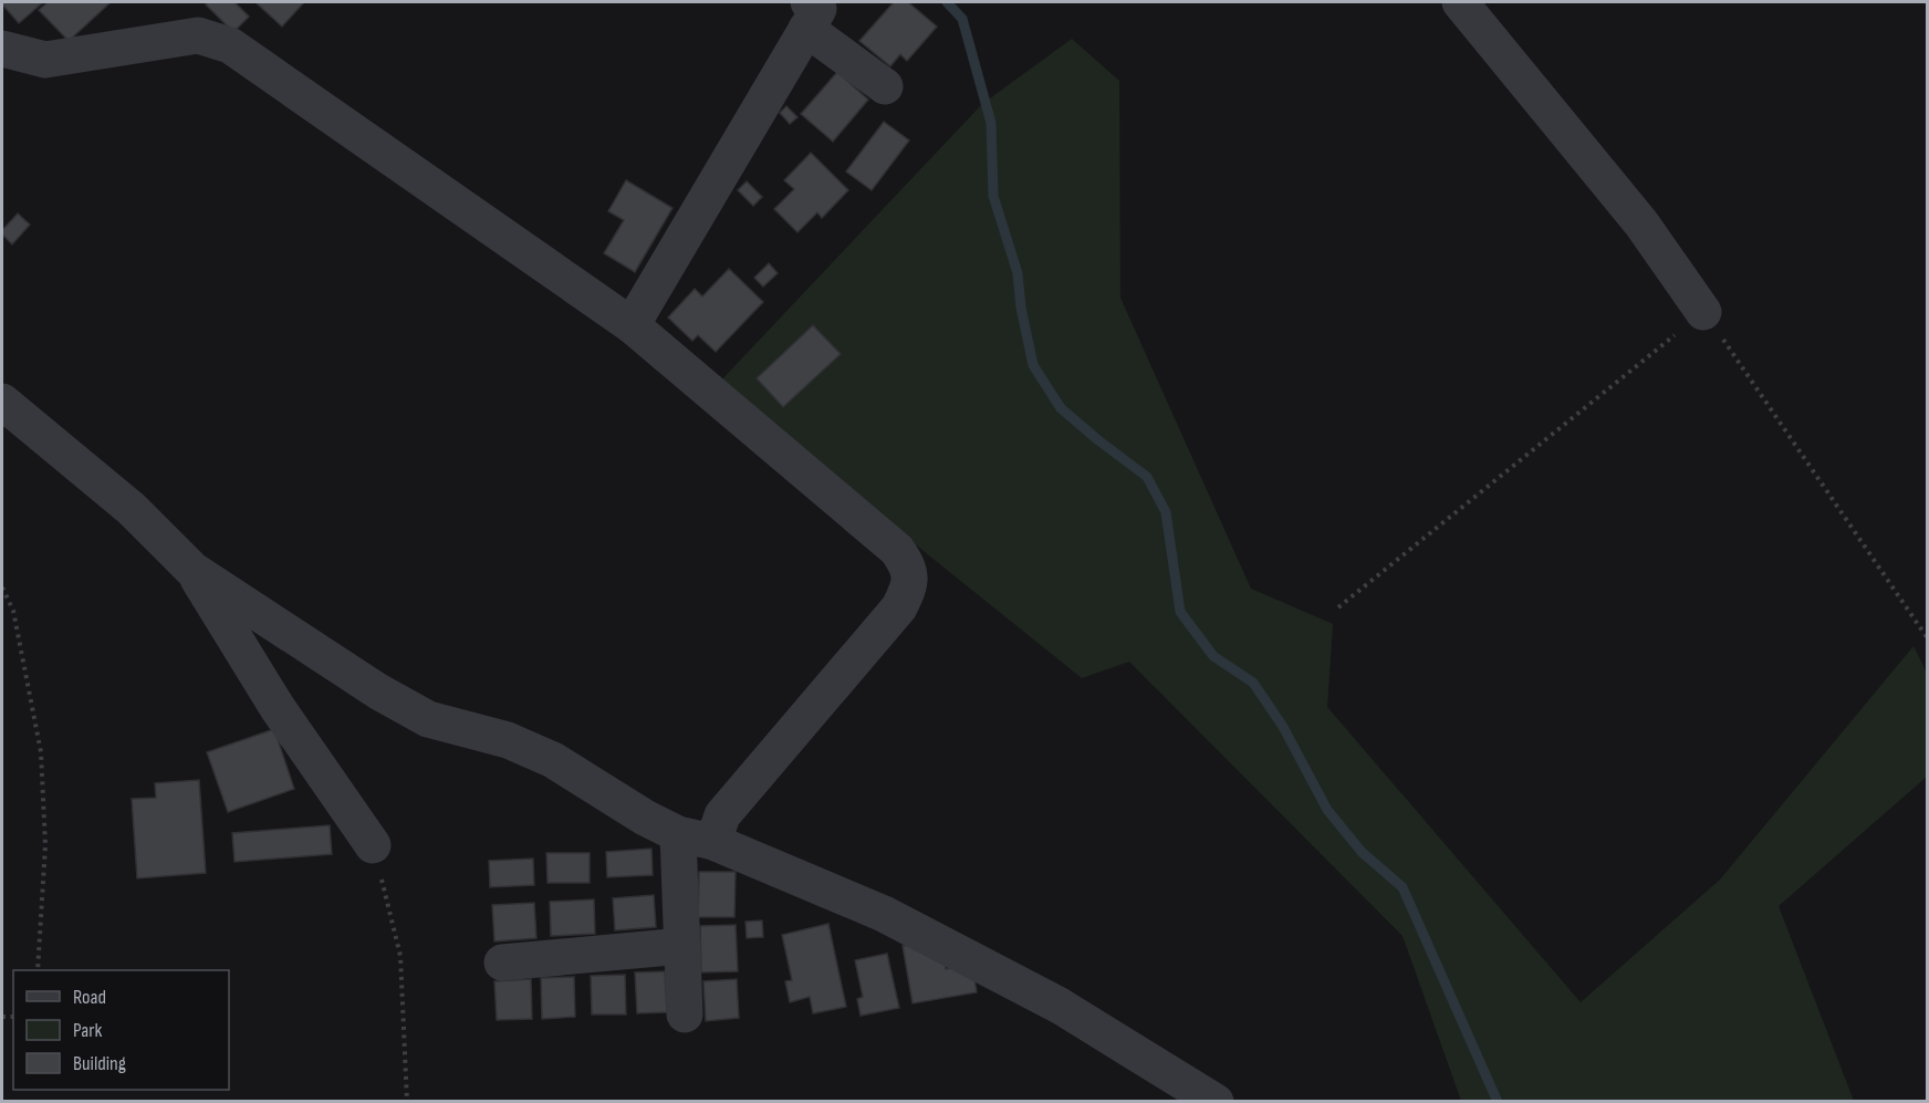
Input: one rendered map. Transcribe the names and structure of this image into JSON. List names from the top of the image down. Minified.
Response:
{"legend":["Road","Park","Building"]}
